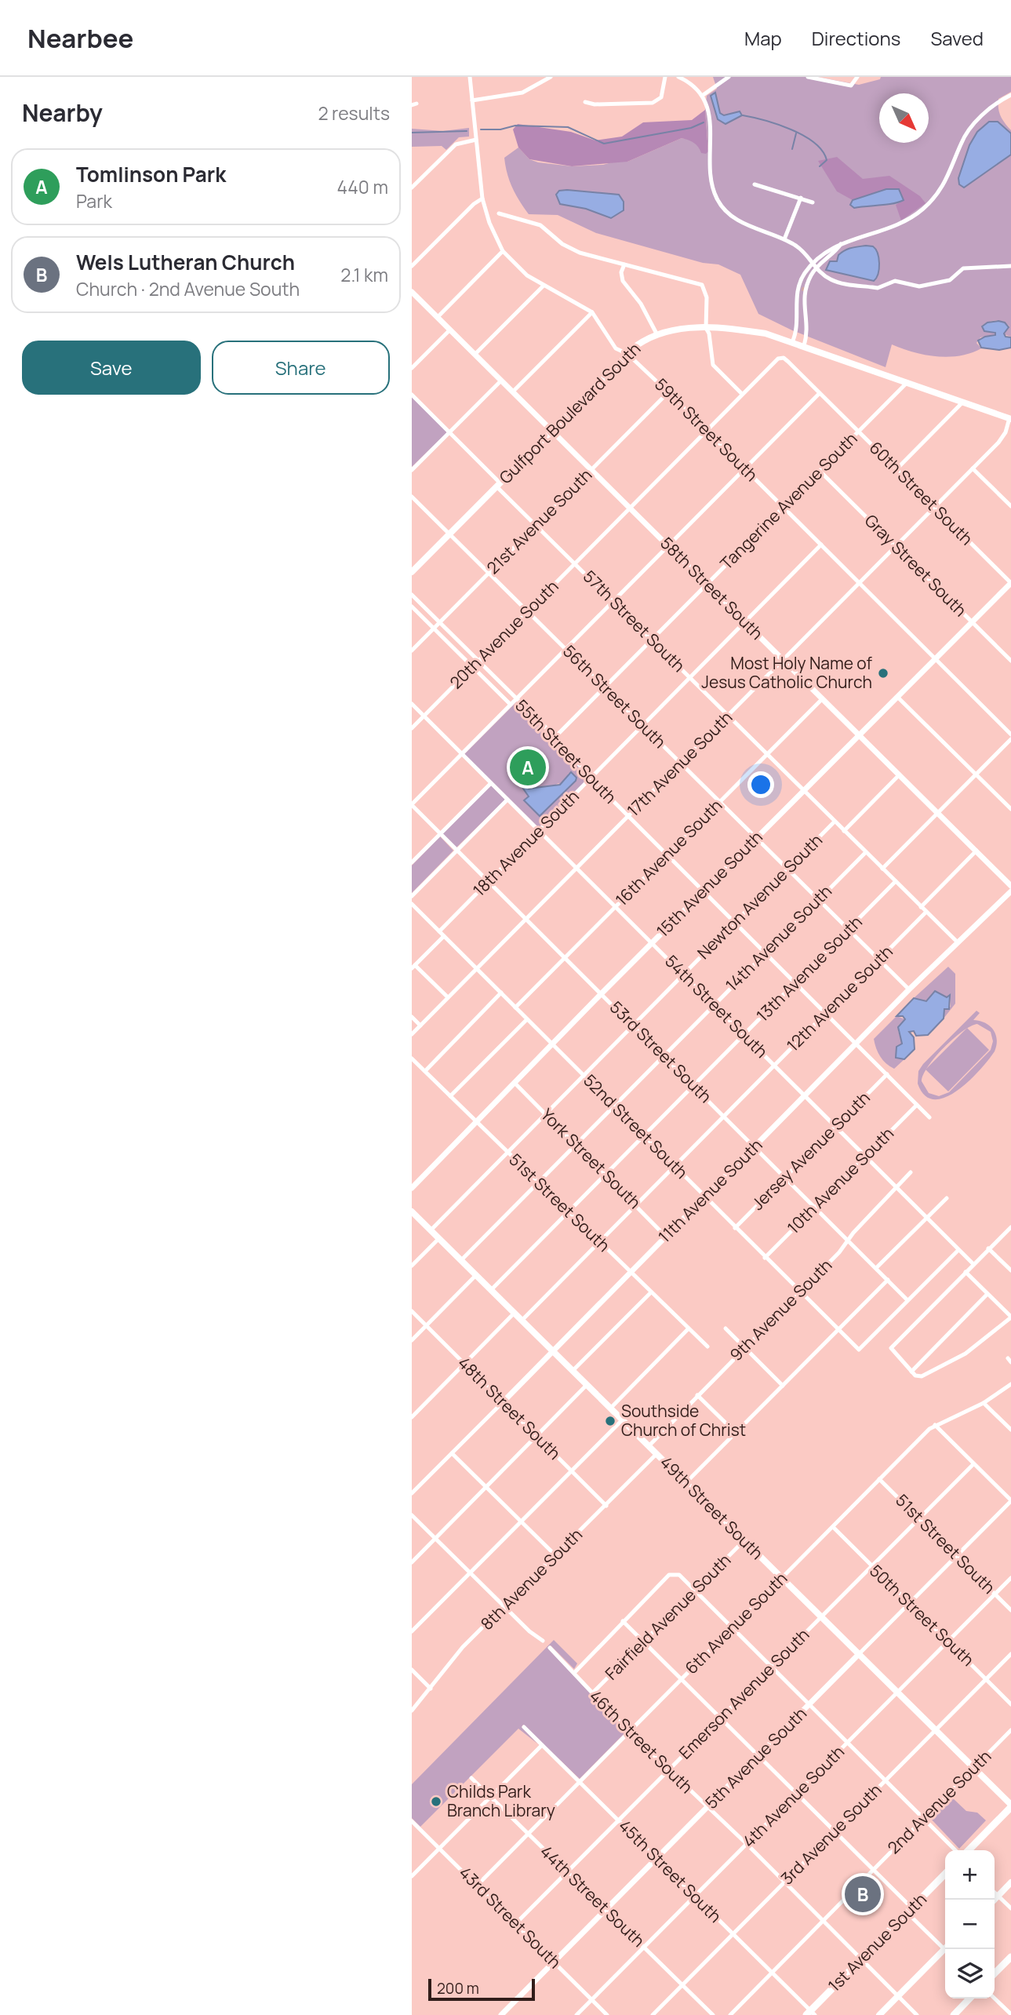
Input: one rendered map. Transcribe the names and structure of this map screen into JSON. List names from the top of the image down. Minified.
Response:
{"streets":{"main road":["Gulfport Boulevard South","49th Street South","1st Avenue South"],"street":["59th Street South","60th Street South","Tangerine Avenue South","21st Avenue South","Gray Street South","58th Street South","57th Street South","20th Avenue South","56th Street South","55th Street South","17th Avenue South","18th Avenue South","16th Avenue South","15th Avenue South","Newton Avenue South","14th Avenue South","13th Avenue South","12th Avenue South","54th Street South","53rd Street South","52nd Street South","Jersey Avenue South","York Street South","10th Avenue South","11th Avenue South","51st Street South","9th Avenue South","48th Street South","8th Avenue South","50th Street South","Fairfield Avenue South","6th Avenue South","Emerson Avenue South","46th Street South","5th Avenue South","4th Avenue South","2nd Avenue South","3rd Avenue South","45th Street South","44th Street South","43rd Street South"]},"crossings":[["Gulfport Boulevard South","59th Street South"],["Gulfport Boulevard South","Tangerine Avenue South"],["Gulfport Boulevard South","58th Street South"],["Gulfport Boulevard South","57th Street South"],["Gulfport Boulevard South","56th Street South"],["Gulfport Boulevard South","17th Avenue South"],["59th Street South","Tangerine Avenue South"],["59th Street South","21st Avenue South"],["59th Street South","20th Avenue South"],["59th Street South","17th Avenue South"],["59th Street South","18th Avenue South"],["59th Street South","15th Avenue South"],["60th Street South","Tangerine Avenue South"],["60th Street South","20th Avenue South"],["60th Street South","17th Avenue South"],["60th Street South","15th Avenue South"],["Tangerine Avenue South","Gray Street South"],["Tangerine Avenue South","58th Street South"],["Tangerine Avenue South","57th Street South"],["Tangerine Avenue South","56th Street South"],["Tangerine Avenue South","55th Street South"],["21st Avenue South","58th Street South"],["21st Avenue South","57th Street South"],["21st Avenue South","56th Street South"],["21st Avenue South","55th Street South"],["Gray Street South","17th Avenue South"],["Gray Street South","15th Avenue South"],["58th Street South","20th Avenue South"],["58th Street South","17th Avenue South"],["58th Street South","18th Avenue South"],["58th Street South","16th Avenue South"],["58th Street South","15th Avenue South"],["58th Street South","Newton Avenue South"],["57th Street South","20th Avenue South"],["57th Street South","17th Avenue South"],["57th Street South","18th Avenue South"],["57th Street South","16th Avenue South"],["57th Street South","15th Avenue South"],["57th Street South","Newton Avenue South"],["57th Street South","14th Avenue South"],["57th Street South","13th Avenue South"],["57th Street South","12th Avenue South"],["57th Street South","11th Avenue South"],["20th Avenue South","56th Street South"],["20th Avenue South","55th Street South"],["20th Avenue South","54th Street South"],["56th Street South","17th Avenue South"],["56th Street South","18th Avenue South"],["56th Street South","16th Avenue South"],["56th Street South","15th Avenue South"],["56th Street South","Newton Avenue South"],["56th Street South","14th Avenue South"],["56th Street South","13th Avenue South"],["56th Street South","12th Avenue South"],["56th Street South","11th Avenue South"],["55th Street South","17th Avenue South"],["55th Street South","18th Avenue South"],["55th Street South","16th Avenue South"],["55th Street South","15th Avenue South"],["55th Street South","Newton Avenue South"],["55th Street South","14th Avenue South"],["55th Street South","13th Avenue South"],["55th Street South","12th Avenue South"],["55th Street South","Jersey Avenue South"],["55th Street South","10th Avenue South"],["55th Street South","11th Avenue South"],["17th Avenue South","54th Street South"],["17th Avenue South","53rd Street South"],["17th Avenue South","52nd Street South"],["18th Avenue South","54th Street South"],["18th Avenue South","53rd Street South"],["18th Avenue South","52nd Street South"],["16th Avenue South","54th Street South"],["16th Avenue South","53rd Street South"],["16th Avenue South","52nd Street South"],["15th Avenue South","54th Street South"],["15th Avenue South","53rd Street South"],["15th Avenue South","52nd Street South"],["15th Avenue South","York Street South"],["15th Avenue South","51st Street South"],["Newton Avenue South","54th Street South"],["Newton Avenue South","53rd Street South"],["Newton Avenue South","52nd Street South"],["Newton Avenue South","York Street South"],["Newton Avenue South","51st Street South"],["Newton Avenue South","49th Street South"],["14th Avenue South","54th Street South"],["14th Avenue South","53rd Street South"],["14th Avenue South","52nd Street South"],["14th Avenue South","York Street South"],["14th Avenue South","51st Street South"],["14th Avenue South","49th Street South"],["13th Avenue South","54th Street South"],["13th Avenue South","53rd Street South"],["13th Avenue South","52nd Street South"],["13th Avenue South","York Street South"],["13th Avenue South","51st Street South"],["13th Avenue South","49th Street South"],["12th Avenue South","54th Street South"],["12th Avenue South","53rd Street South"],["12th Avenue South","52nd Street South"],["12th Avenue South","York Street South"],["12th Avenue South","51st Street South"],["12th Avenue South","49th Street South"],["54th Street South","Jersey Avenue South"],["54th Street South","10th Avenue South"],["54th Street South","11th Avenue South"],["54th Street South","9th Avenue South"],["53rd Street South","52nd Street South"],["53rd Street South","Jersey Avenue South"],["53rd Street South","10th Avenue South"],["53rd Street South","11th Avenue South"],["53rd Street South","9th Avenue South"],["52nd Street South","Jersey Avenue South"],["52nd Street South","10th Avenue South"],["52nd Street South","11th Avenue South"],["52nd Street South","9th Avenue South"],["York Street South","11th Avenue South"],["11th Avenue South","51st Street South"],["11th Avenue South","48th Street South"],["11th Avenue South","49th Street South"],["51st Street South","6th Avenue South"],["51st Street South","Emerson Avenue South"],["51st Street South","5th Avenue South"],["51st Street South","4th Avenue South"],["9th Avenue South","49th Street South"],["48th Street South","8th Avenue South"],["49th Street South","8th Avenue South"],["49th Street South","Fairfield Avenue South"],["49th Street South","6th Avenue South"],["49th Street South","Emerson Avenue South"],["49th Street South","5th Avenue South"],["49th Street South","4th Avenue South"],["49th Street South","2nd Avenue South"],["49th Street South","3rd Avenue South"],["50th Street South","6th Avenue South"],["50th Street South","Emerson Avenue South"],["50th Street South","5th Avenue South"],["50th Street South","4th Avenue South"],["50th Street South","3rd Avenue South"],["Fairfield Avenue South","46th Street South"],["6th Avenue South","46th Street South"],["6th Avenue South","45th Street South"],["6th Avenue South","44th Street South"],["6th Avenue South","43rd Street South"],["Emerson Avenue South","46th Street South"],["Emerson Avenue South","45th Street South"],["Emerson Avenue South","44th Street South"],["Emerson Avenue South","43rd Street South"],["46th Street South","5th Avenue South"],["46th Street South","4th Avenue South"],["46th Street South","2nd Avenue South"],["46th Street South","3rd Avenue South"],["46th Street South","1st Avenue South"],["5th Avenue South","45th Street South"],["5th Avenue South","44th Street South"],["5th Avenue South","43rd Street South"],["4th Avenue South","45th Street South"],["4th Avenue South","44th Street South"],["4th Avenue South","43rd Street South"],["2nd Avenue South","45th Street South"],["3rd Avenue South","45th Street South"],["3rd Avenue South","44th Street South"],["45th Street South","1st Avenue South"]],"places":["Most Holy Name of Jesus Catholic Church","Southside Church of Christ","Childs Park Branch Library"],"scale_bar":"200 m","north":"bottom right","page":{"header":"Nearbee","nav":["Map","Directions","Saved"],"heading":["Nearby","2 results"],"list":[{"mark":"A","name":"Tomlinson Park","note":"Park","value":"440 m"},{"mark":"B","name":"Wels Lutheran Church","note":"Church · 2nd Avenue South","value":"2.1 km"}],"buttons":["Save","Share"],"pins":["A","B"],"map_buttons":["+","−"],"scale":"200 m"}}
